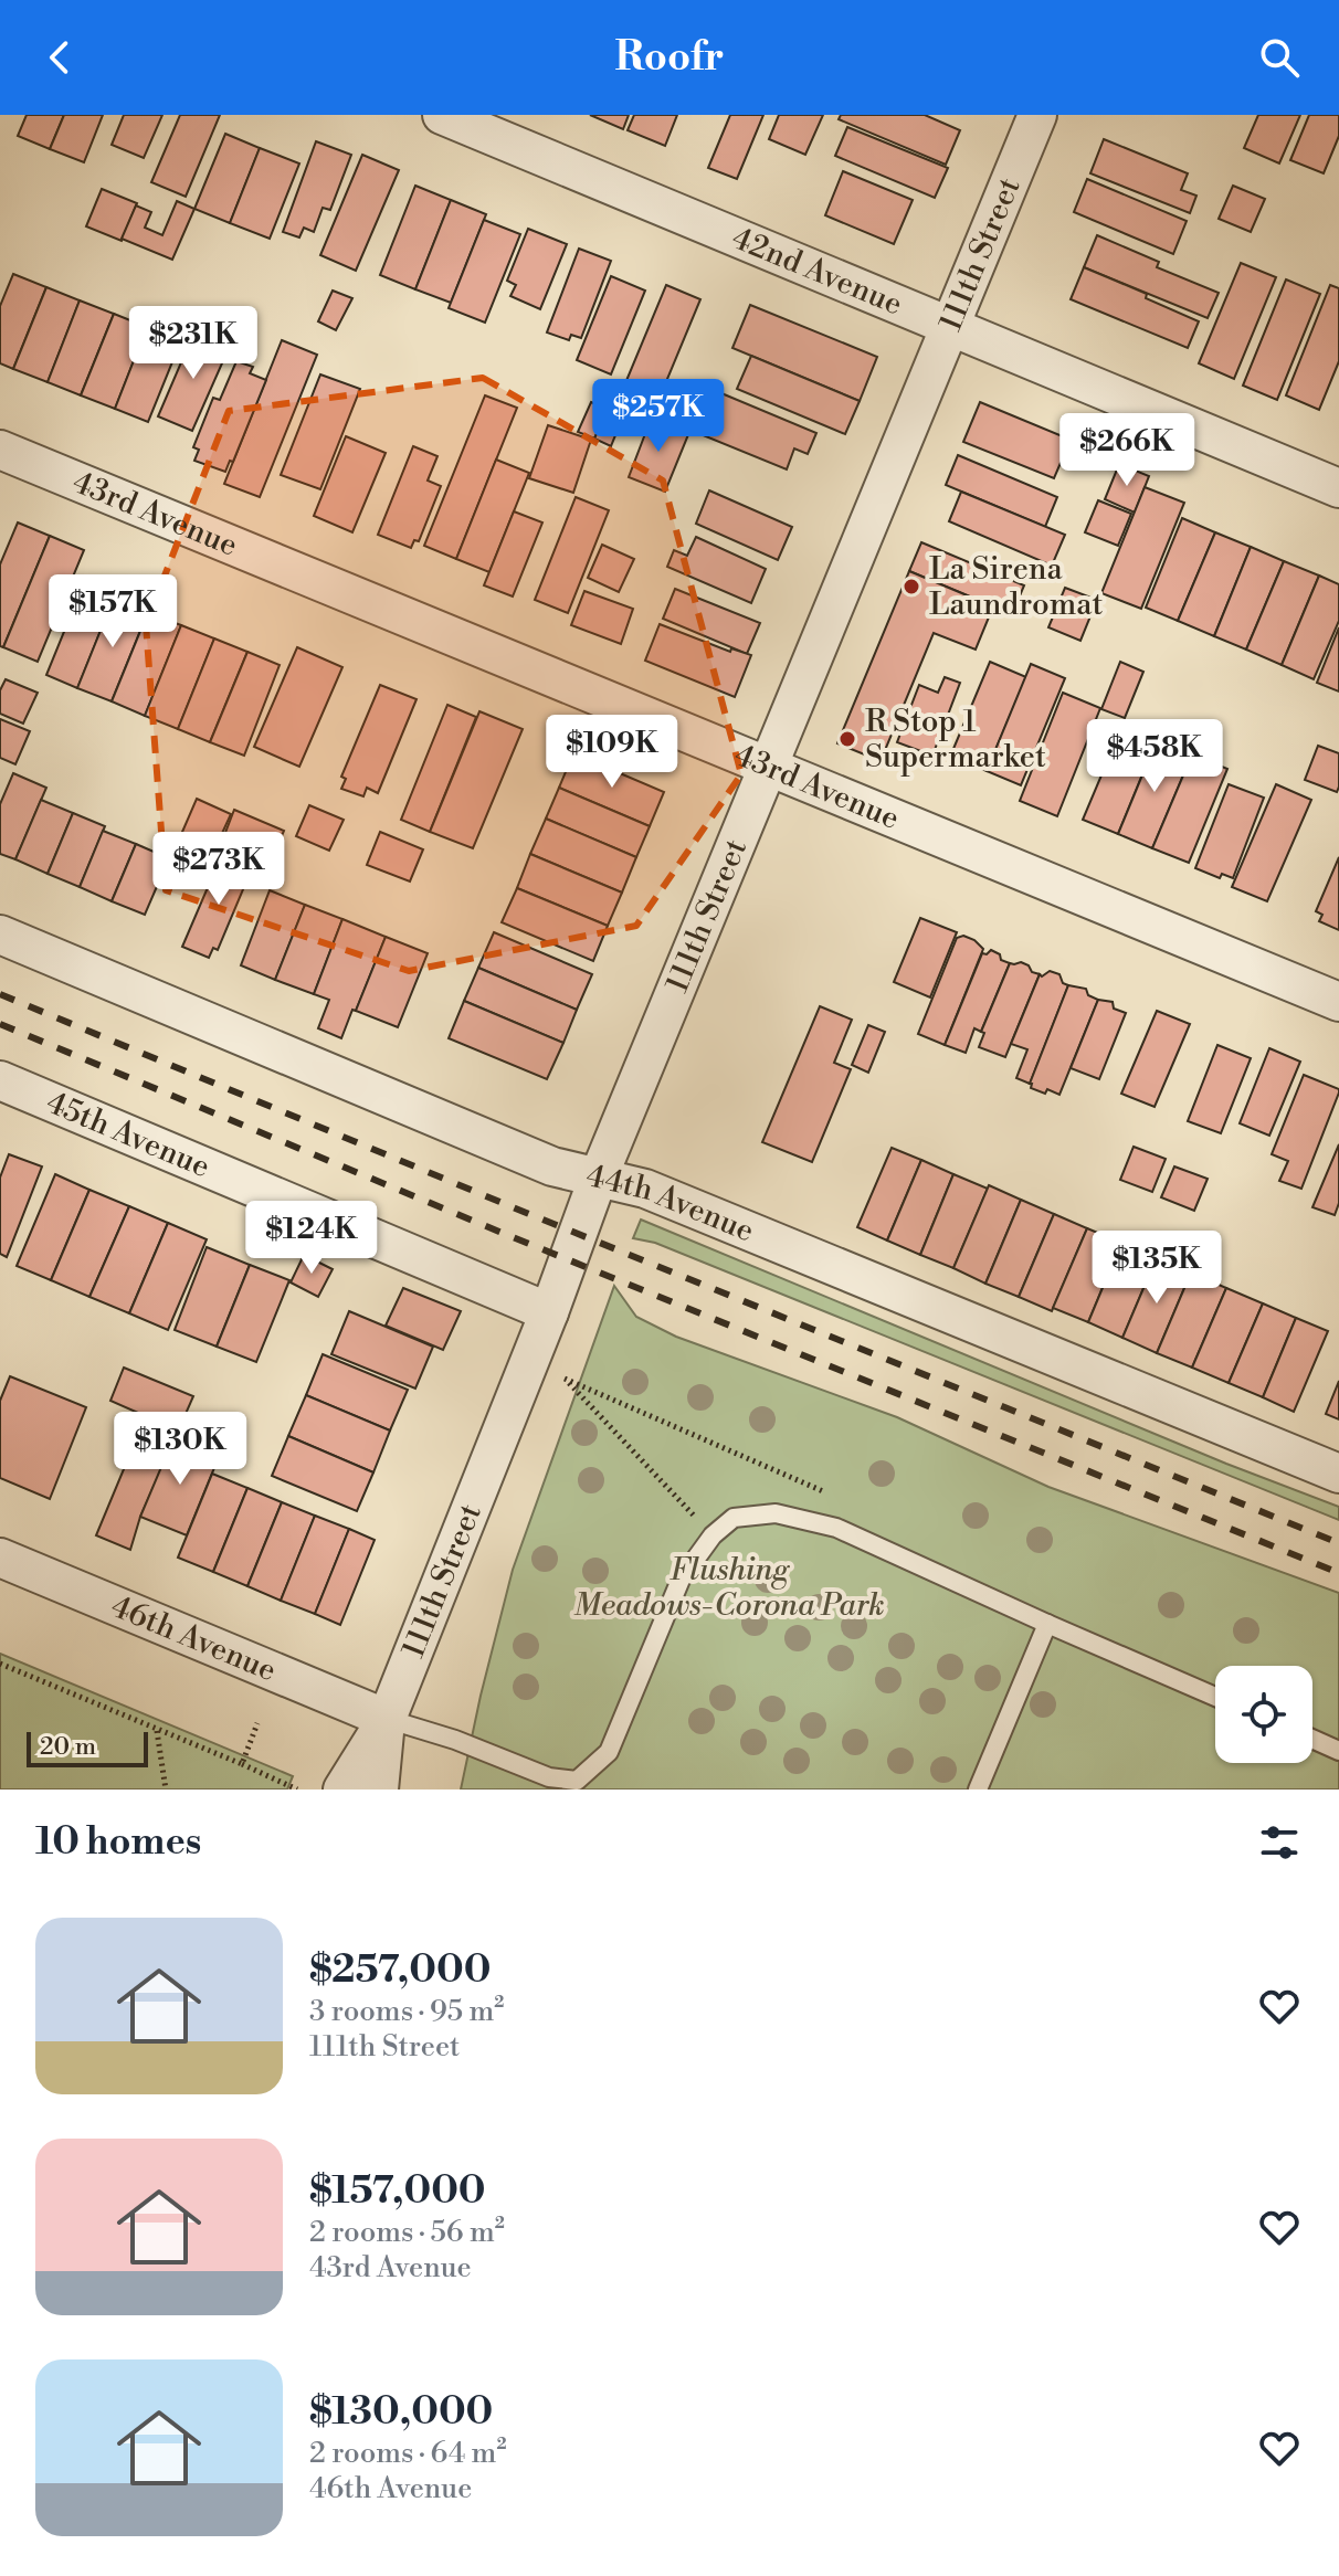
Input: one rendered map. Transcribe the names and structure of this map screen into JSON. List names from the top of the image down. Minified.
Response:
{"streets":{"street":["111th Street","42nd Avenue","43rd Avenue","45th Avenue","44th Avenue","46th Avenue"]},"crossings":[["111th Street","42nd Avenue"],["111th Street","43rd Avenue"],["111th Street","45th Avenue"],["111th Street","44th Avenue"],["111th Street","46th Avenue"]],"parks":["Flushing Meadows-Corona Park"],"places":["La Sirena Laundromat","R Stop 1 Supermarket"],"scale_bar":"20 m","page":{"header":"Roofr","price":["$231K","$257K","$266K","$157K","$109K","$458K","$273K","$124K","$135K","$130K"],"scale":"20 m","heading":"10 homes","list":[{"name":"$257,000","note":"3 rooms · 95 m² · 111th Street"},{"name":"$157,000","note":"2 rooms · 56 m² · 43rd Avenue"},{"name":"$130,000","note":"2 rooms · 64 m² · 46th Avenue"}]}}
